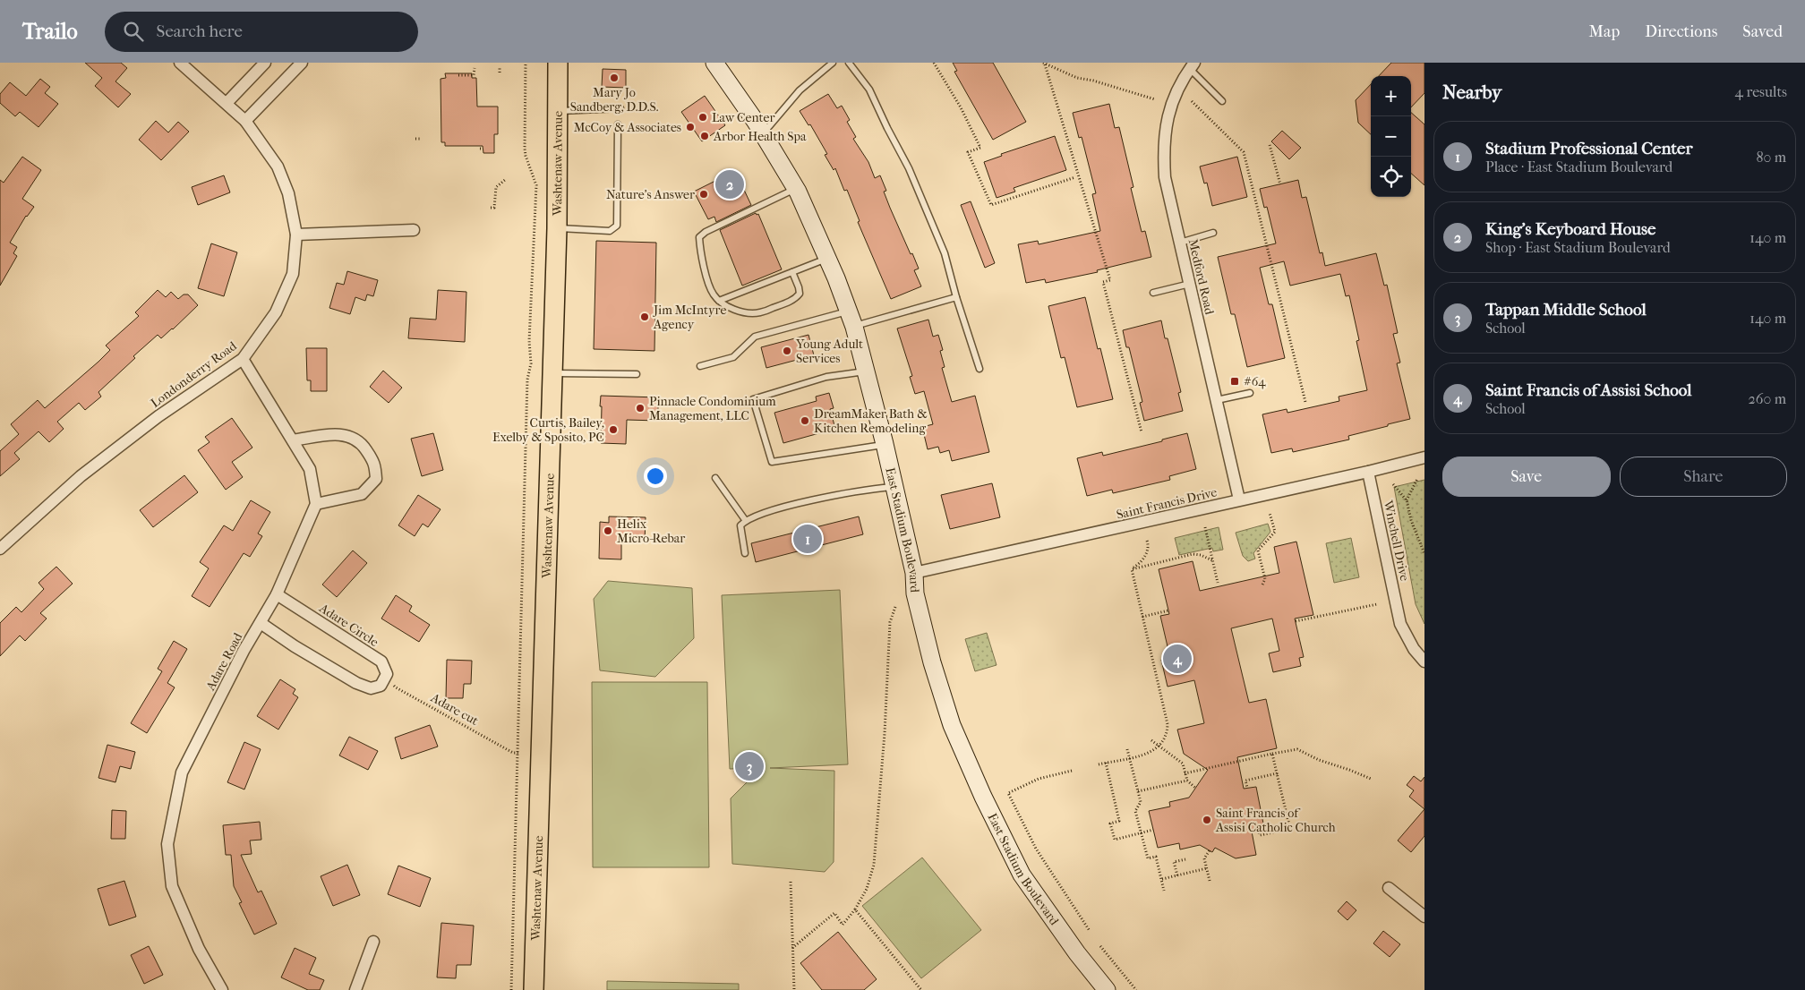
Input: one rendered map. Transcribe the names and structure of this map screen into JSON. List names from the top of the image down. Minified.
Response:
{"streets":{"main road":["Washtenaw Avenue","East Stadium Boulevard"],"street":["Medford Road","Londonderry Road","Saint Francis Drive","Winchell Drive","Adare Circle","Adare Road"],"path":["Adare cut"]},"crossings":[["Medford Road","Saint Francis Drive"],["Saint Francis Drive","East Stadium Boulevard"],["Saint Francis Drive","Winchell Drive"],["Adare Circle","Adare Road"],["Adare Circle","Adare cut"]],"places":{"other":["Mary Jo Sandberg, D.D.S.","Law Center","McCoy & Associates","Arbor Health Spa","Nature's Answer","Jim McIntyre Agency","Young Adult Services","Pinnacle Condominium Management, LLC","DreamMaker Bath & Kitchen Remodeling","Curtis, Bailey, Exelby & Sposito, PC","Helix Micro-Rebar","Saint Francis of Assisi Catholic Church"],"transit":["#64"]},"page":{"header":"Trailo","search":"Search here","nav":["Map","Directions","Saved"],"heading":["Nearby","4 results"],"map_buttons":["+","−"],"list":[{"mark":"1","name":"Stadium Professional Center","note":"Place · East Stadium Boulevard","value":"80 m"},{"mark":"2","name":"King's Keyboard House","note":"Shop · East Stadium Boulevard","value":"140 m"},{"mark":"3","name":"Tappan Middle School","note":"School","value":"140 m"},{"mark":"4","name":"Saint Francis of Assisi School","note":"School","value":"260 m"}],"pins":["2","1","4","3"],"buttons":["Save","Share"]}}
